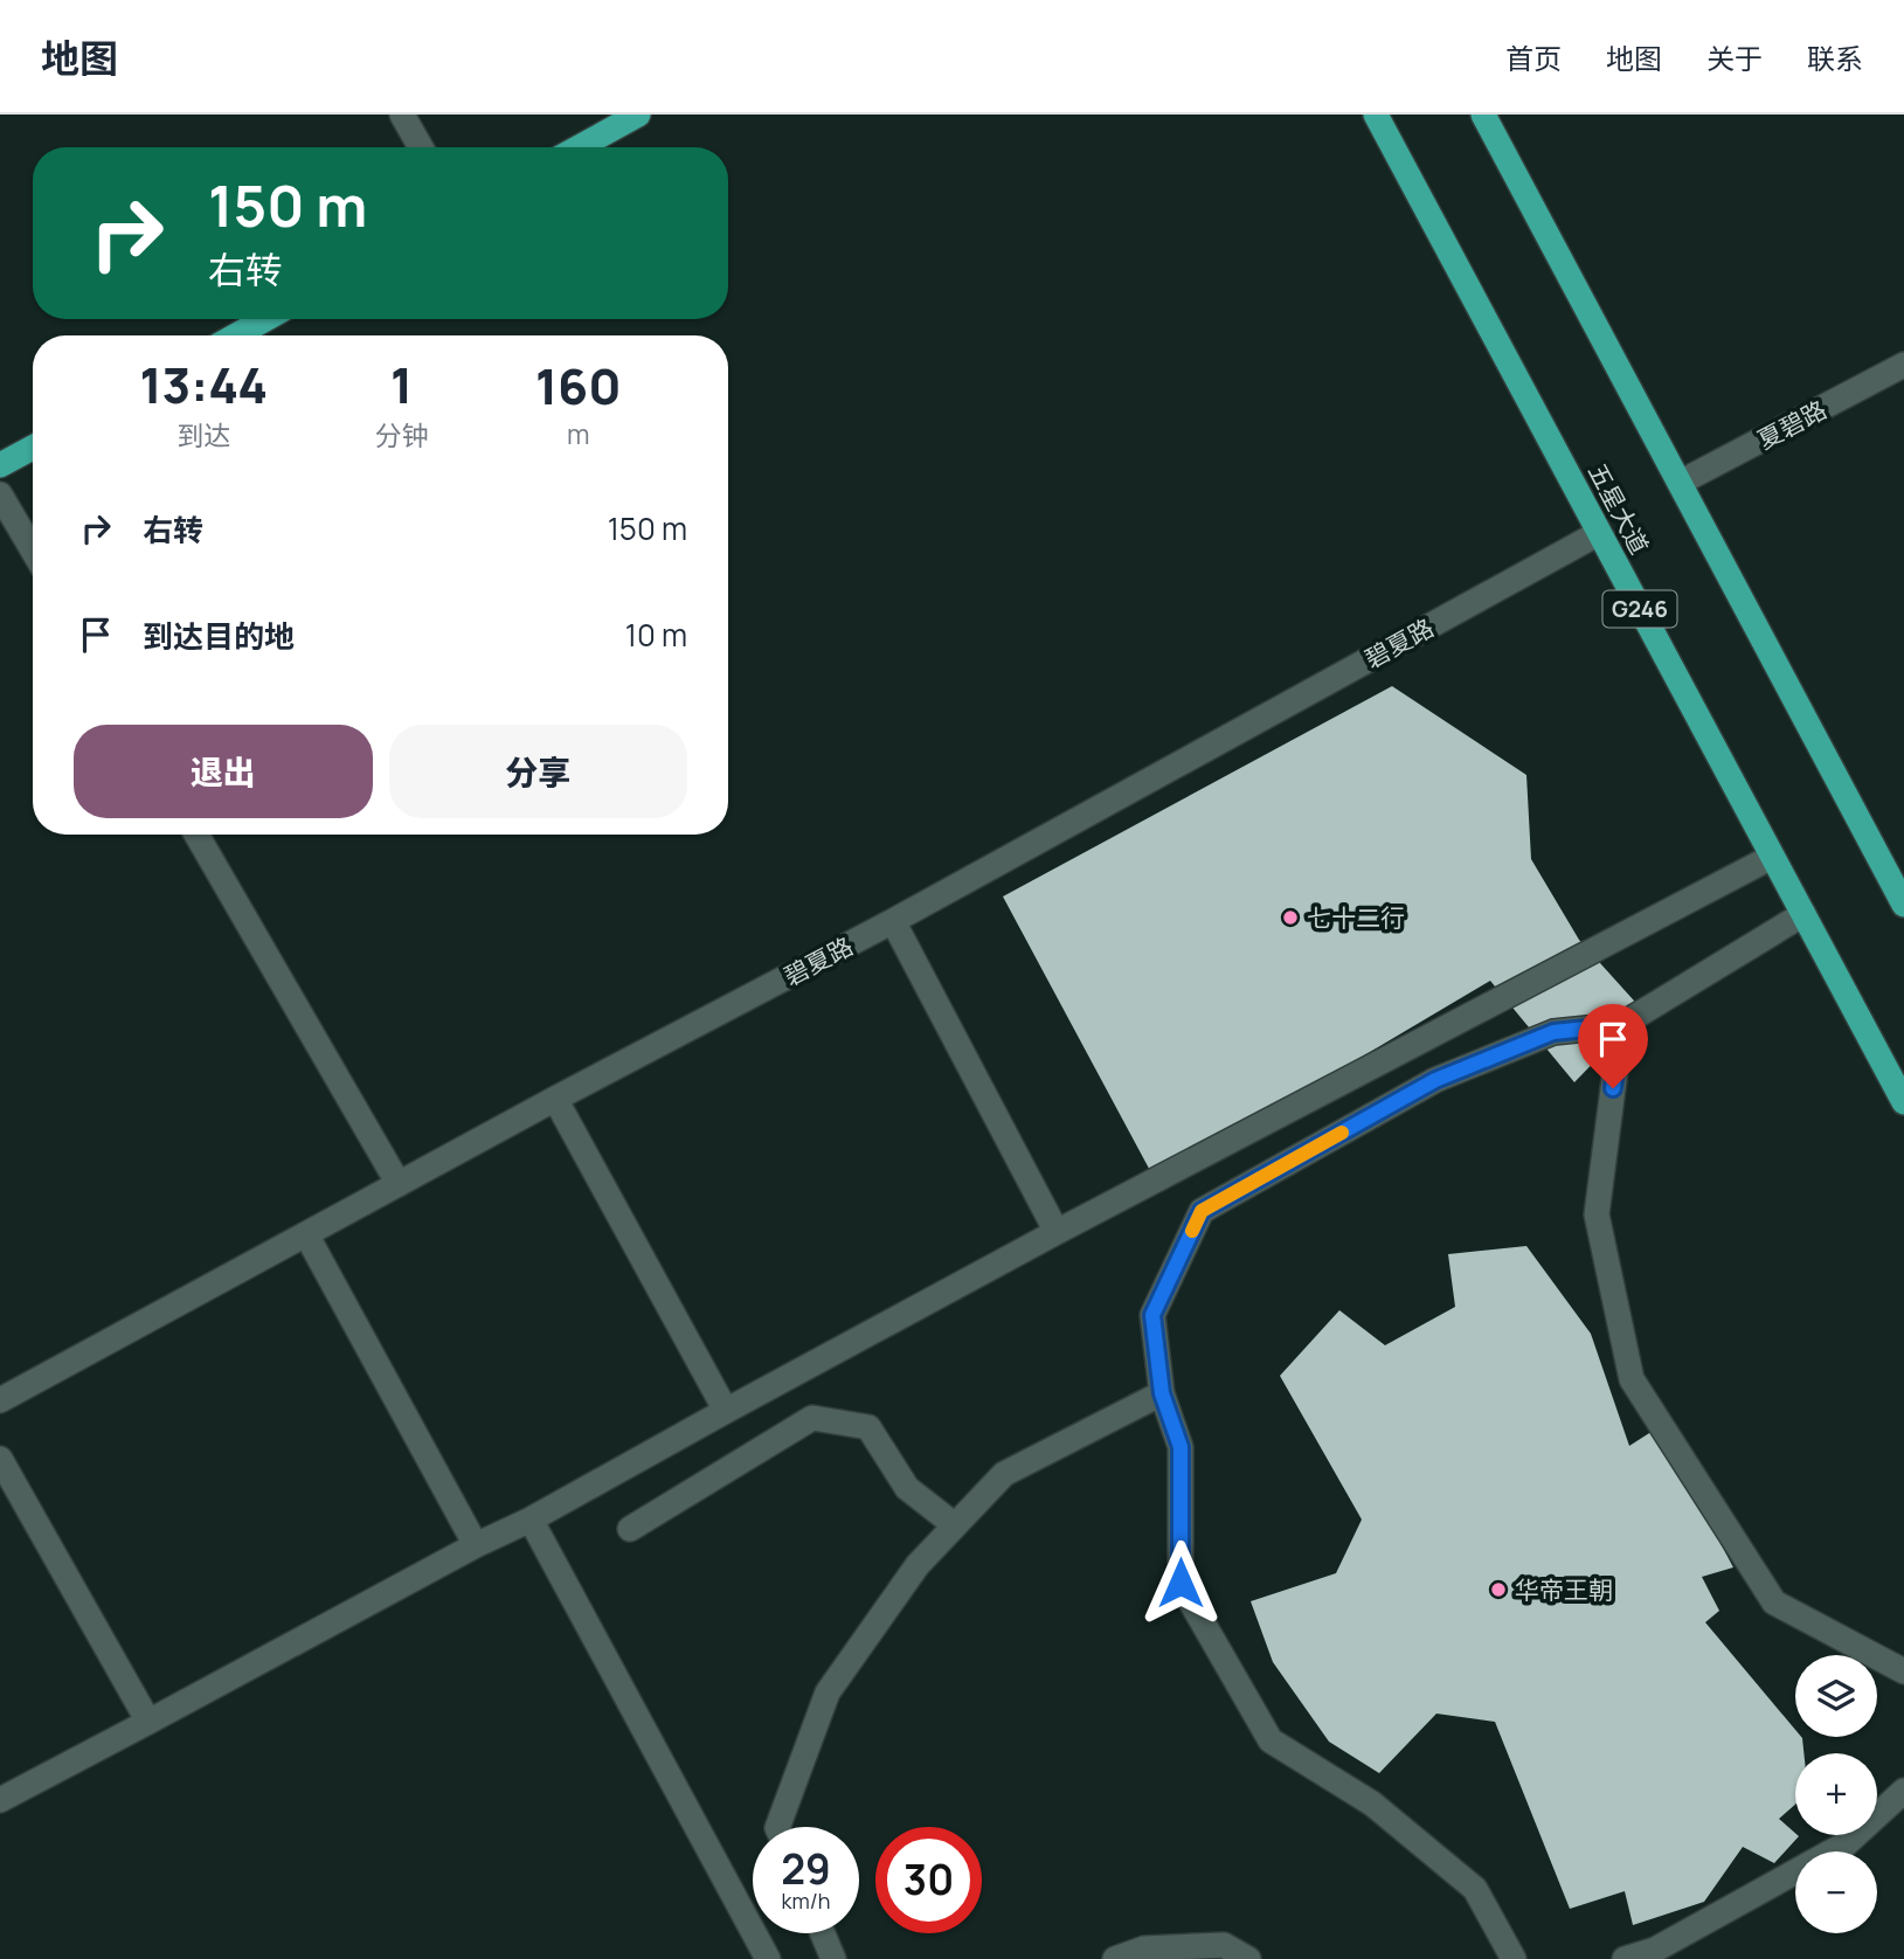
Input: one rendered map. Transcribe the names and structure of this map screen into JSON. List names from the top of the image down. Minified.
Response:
{"streets":{"highway":["五星大道","G246"],"street":["夏碧路","碧夏路"]},"crossings":[["五星大道","碧夏路"]],"places":["七十二行","华帝王朝"],"page":{"header":"地图","nav":["首页","地图","关于","联系"],"turn":["150 m","右转"],"eta":["13:44","到达","1","分钟","160","m"],"list":[{"name":"右转","value":"150 m"},{"name":"到达目的地","value":"10 m"}],"buttons":["退出","分享"],"map_buttons":["+","−"],"speed":"29 km/h","limit":"30"}}
